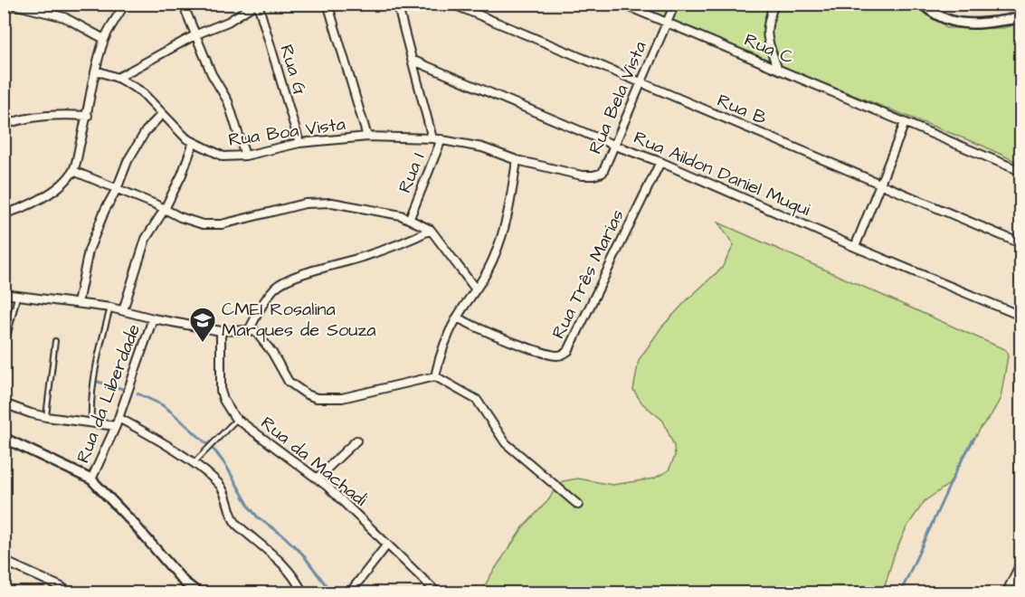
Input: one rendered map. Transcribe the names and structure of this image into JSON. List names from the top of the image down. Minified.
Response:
{"streets":{"street":["Rua C","Rua G","Rua Bela Vista","Rua B","Rua Boa Vista","Rua I","Rua Aildon Daniel Muqui","Rua Três Marias","Rua da Liberdade","Rua da Machadi"]},"crossings":[["Rua C","Rua Bela Vista"],["Rua G","Rua Boa Vista"],["Rua Bela Vista","Rua B"],["Rua Bela Vista","Rua Boa Vista"],["Rua Bela Vista","Rua Aildon Daniel Muqui"],["Rua Boa Vista","Rua I"],["Rua Aildon Daniel Muqui","Rua Três Marias"],["Rua da Liberdade","Rua da Machadi"]],"places":{"school or university":["CMEI Rosalina Marques de Souza"]}}
